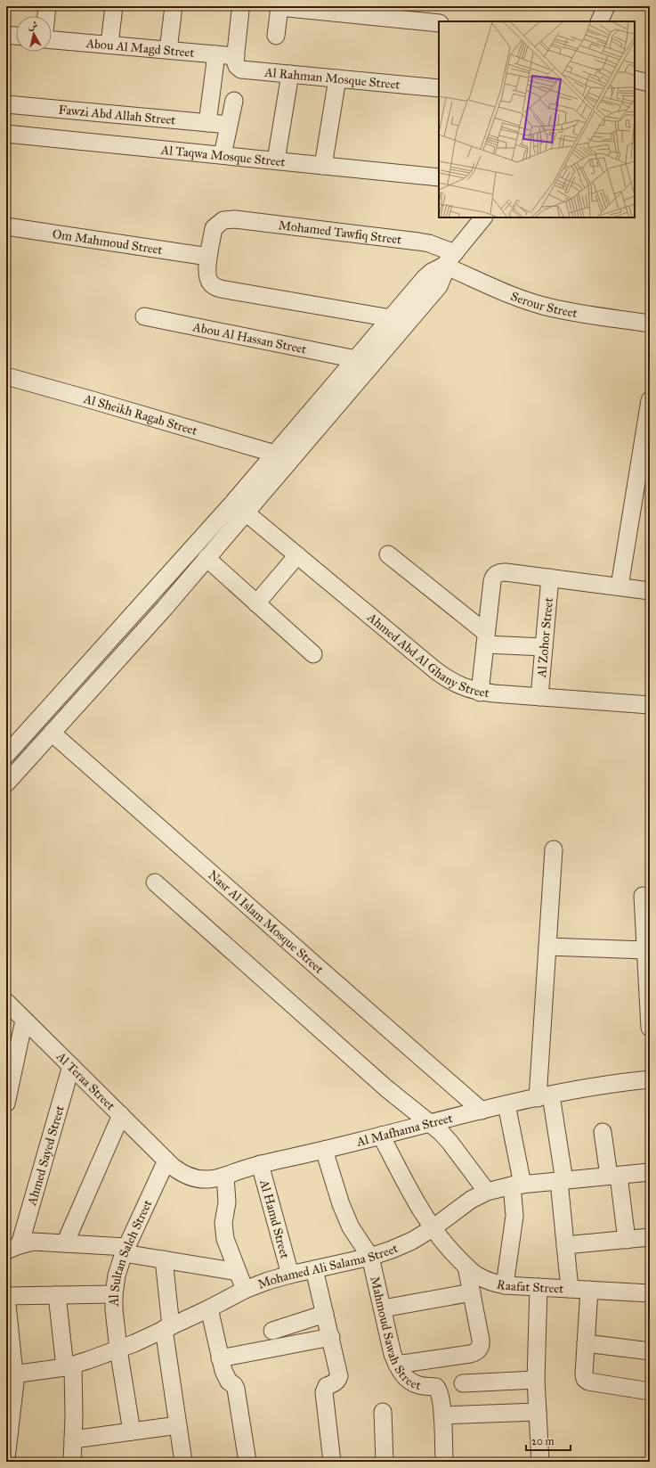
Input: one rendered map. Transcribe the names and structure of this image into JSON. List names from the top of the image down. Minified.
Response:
{"streets":{"street":["Abou Al Magd Street","Al Rahman Mosque Street","Fawzi Abd Allah Street","Al Taqwa Mosque Street","Mohamed Tawfiq Street","Om Mahmoud Street","Serour Street","Abou Al Hassan Street","Al Sheikh Ragab Street","Al Zohor Street","Ahmed Abd Al Ghany Street","Nasr Al Islam Mosque Street","Al Teraa Street","Al Mafhama Street","Ahmed Sayed Street","Al Hamd Street","Al Sultan Saleh Street","Mohamed Ali Salama Street","Raafat Street","Mahmoud Sawah Street"]},"crossings":[["Abou Al Magd Street","Al Rahman Mosque Street"],["Mohamed Tawfiq Street","Om Mahmoud Street"],["Mohamed Tawfiq Street","Serour Street"],["Al Zohor Street","Ahmed Abd Al Ghany Street"],["Nasr Al Islam Mosque Street","Al Mafhama Street"],["Al Teraa Street","Al Mafhama Street"],["Al Teraa Street","Ahmed Sayed Street"],["Al Teraa Street","Al Sultan Saleh Street"],["Al Mafhama Street","Al Hamd Street"],["Al Mafhama Street","Al Sultan Saleh Street"],["Al Mafhama Street","Raafat Street"],["Al Hamd Street","Mohamed Ali Salama Street"],["Al Sultan Saleh Street","Mohamed Ali Salama Street"],["Mohamed Ali Salama Street","Raafat Street"],["Mohamed Ali Salama Street","Mahmoud Sawah Street"]],"scale_bar":"20 m","north":"top"}
